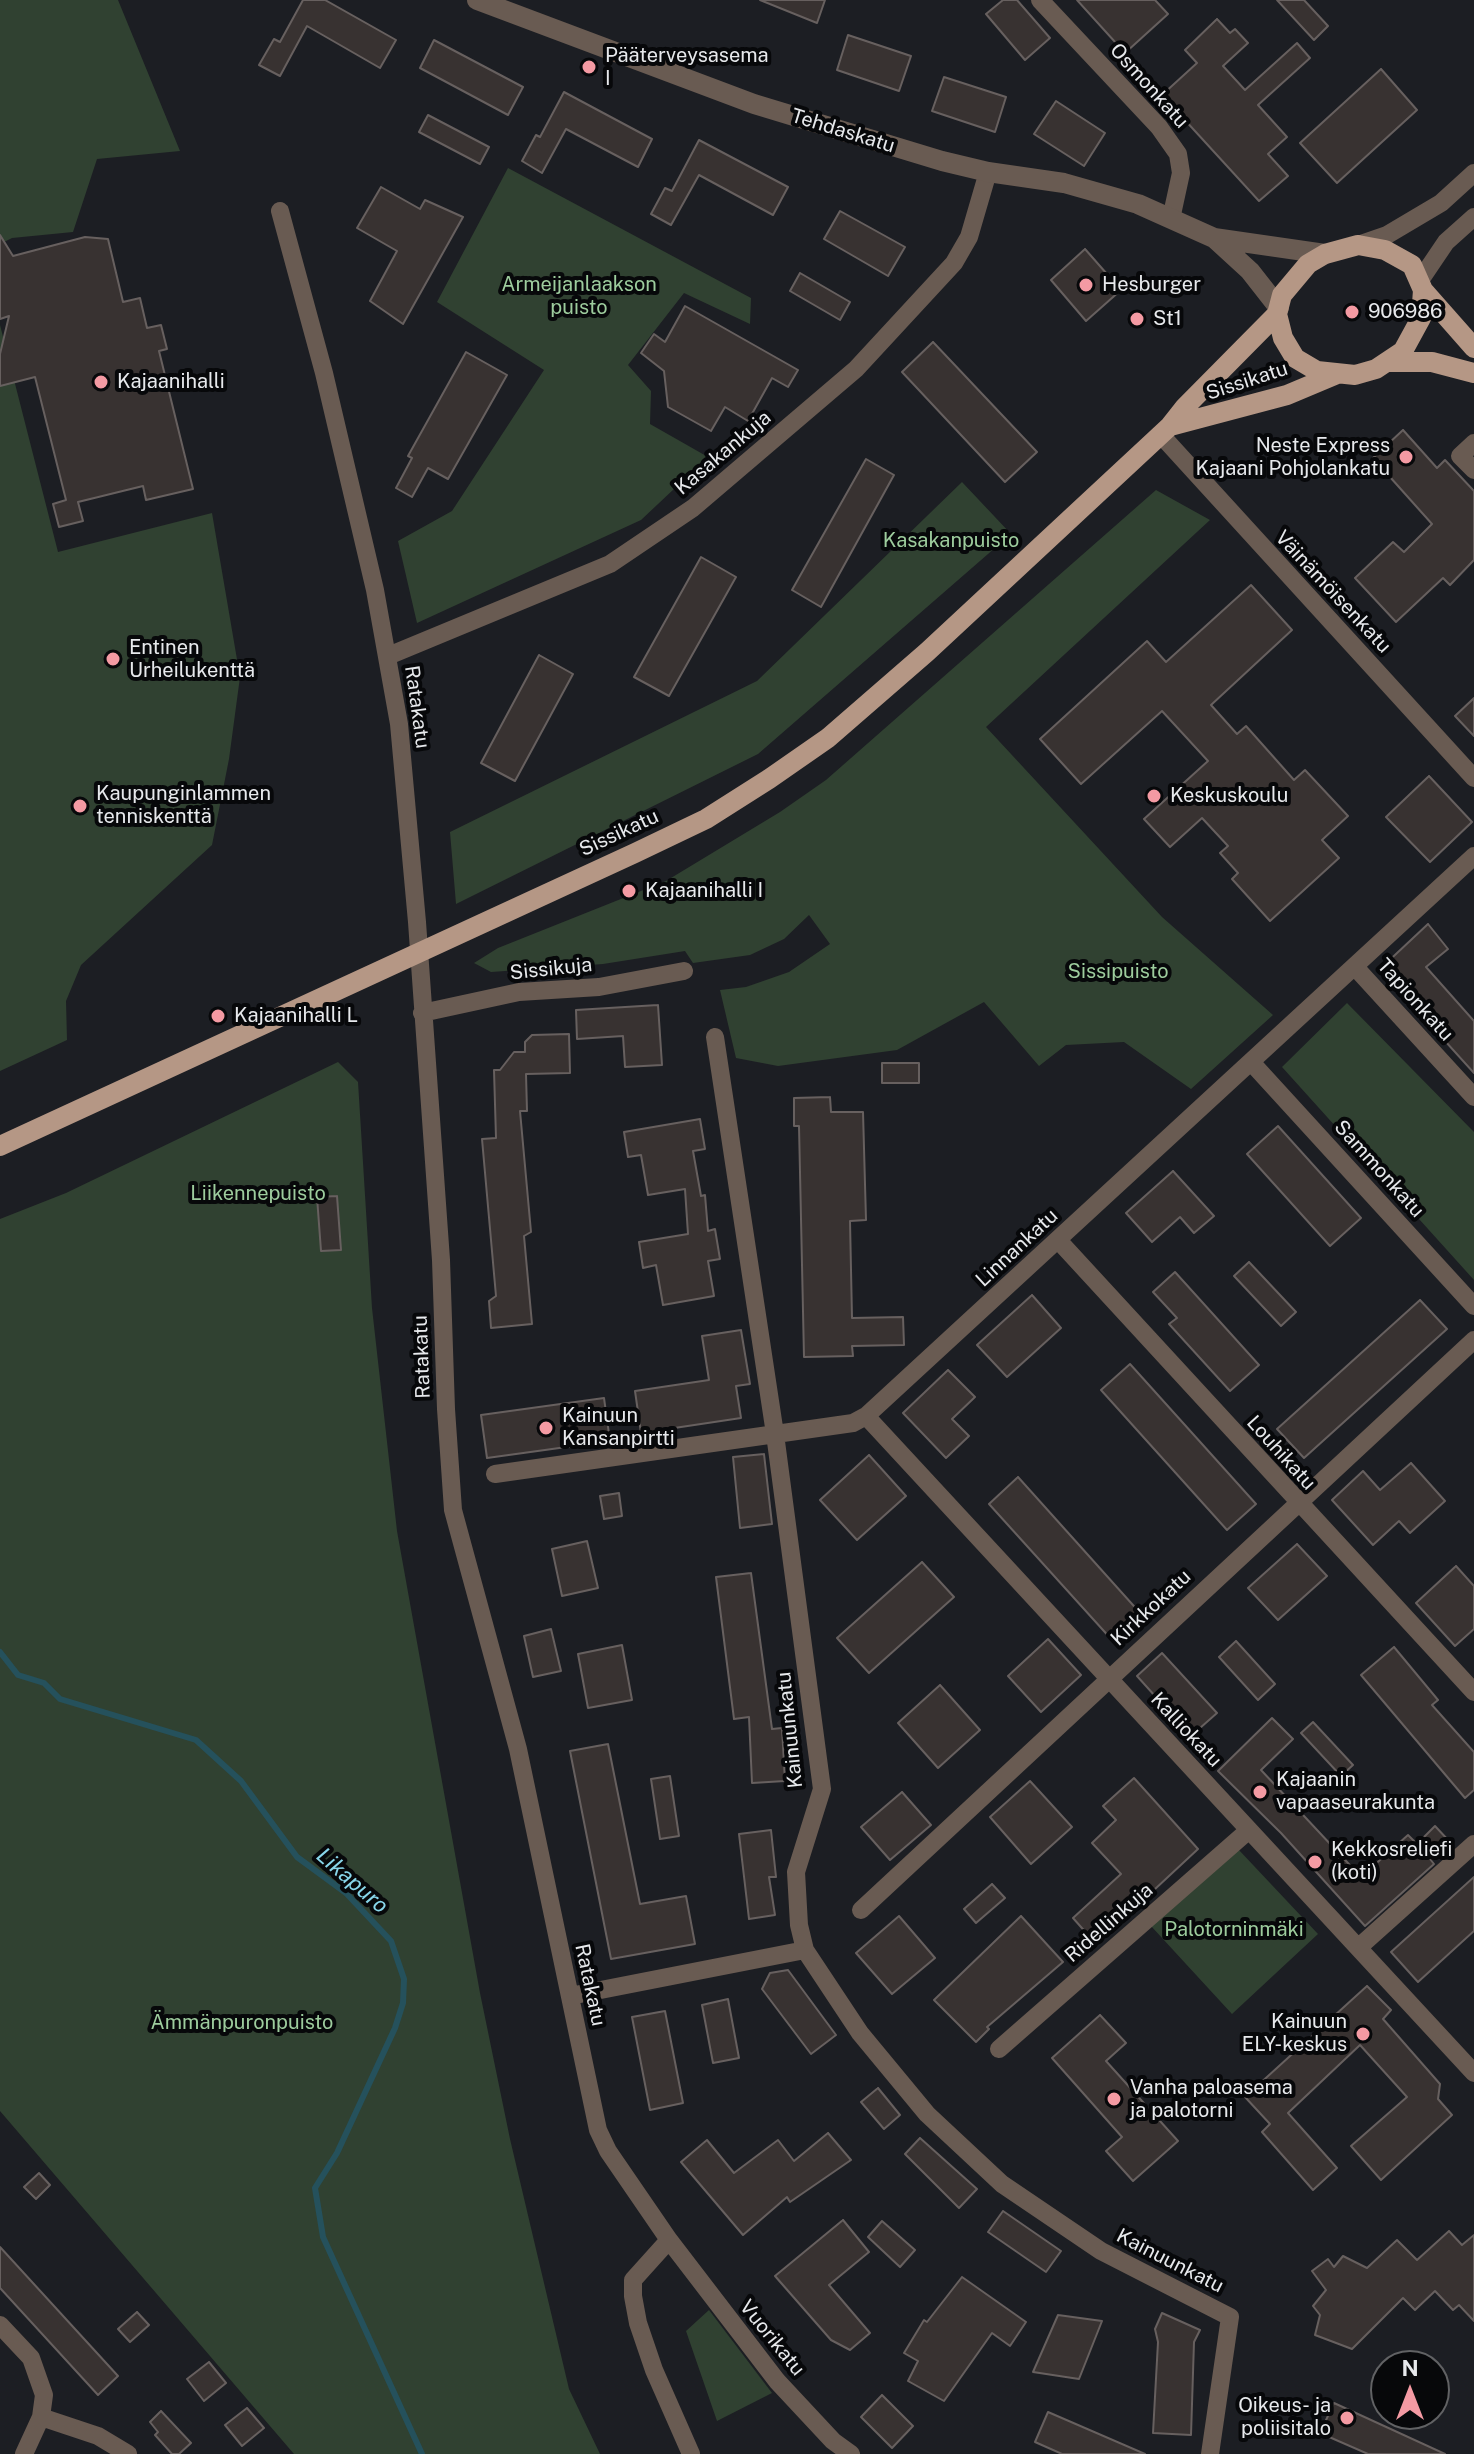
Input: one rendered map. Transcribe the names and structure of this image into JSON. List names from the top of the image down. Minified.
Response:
{"streets":{"main road":["Sissikatu"],"street":["Osmonkatu","Tehdaskatu","Kasakankuja","Väinämöisenkatu","Ratakatu","Sissikuja","Tapionkatu","Sammonkatu","Linnankatu","Louhikatu","Kirkkokatu","Kainuunkatu","Kalliokatu","Ridellinkuja","Vuorikatu"]},"crossings":[["Osmonkatu","Tehdaskatu"],["Tehdaskatu","Sissikatu"],["Tehdaskatu","Kasakankuja"],["Sissikatu","Väinämöisenkatu"],["Sissikatu","Ratakatu"],["Kasakankuja","Ratakatu"],["Ratakatu","Sissikuja"],["Ratakatu","Vuorikatu"],["Tapionkatu","Linnankatu"],["Sammonkatu","Linnankatu"],["Linnankatu","Louhikatu"],["Linnankatu","Kainuunkatu"],["Linnankatu","Kalliokatu"],["Louhikatu","Kirkkokatu"],["Kirkkokatu","Kalliokatu"],["Kalliokatu","Ridellinkuja"]],"water":["Likapuro"],"parks":["Armeijanlaakson puisto","Kasakanpuisto","Sissipuisto","Liikennepuisto","Palotorninmäki","Ämmänpuronpuisto"],"places":["Pääterveysasema I","Hesburger","906986","St1","Kajaanihalli","Neste Express Kajaani Pohjolankatu","Entinen Urheilukenttä","Keskuskoulu","Kaupunginlammen tenniskenttä","Kajaanihalli I","Kajaanihalli L","Kainuun Kansanpirtti","Kajaanin vapaaseurakunta","Kekkosreliefi (koti)","Kainuun ELY-keskus","Vanha paloasema ja palotorni","Oikeus- ja poliisitalo"],"north":"top"}
